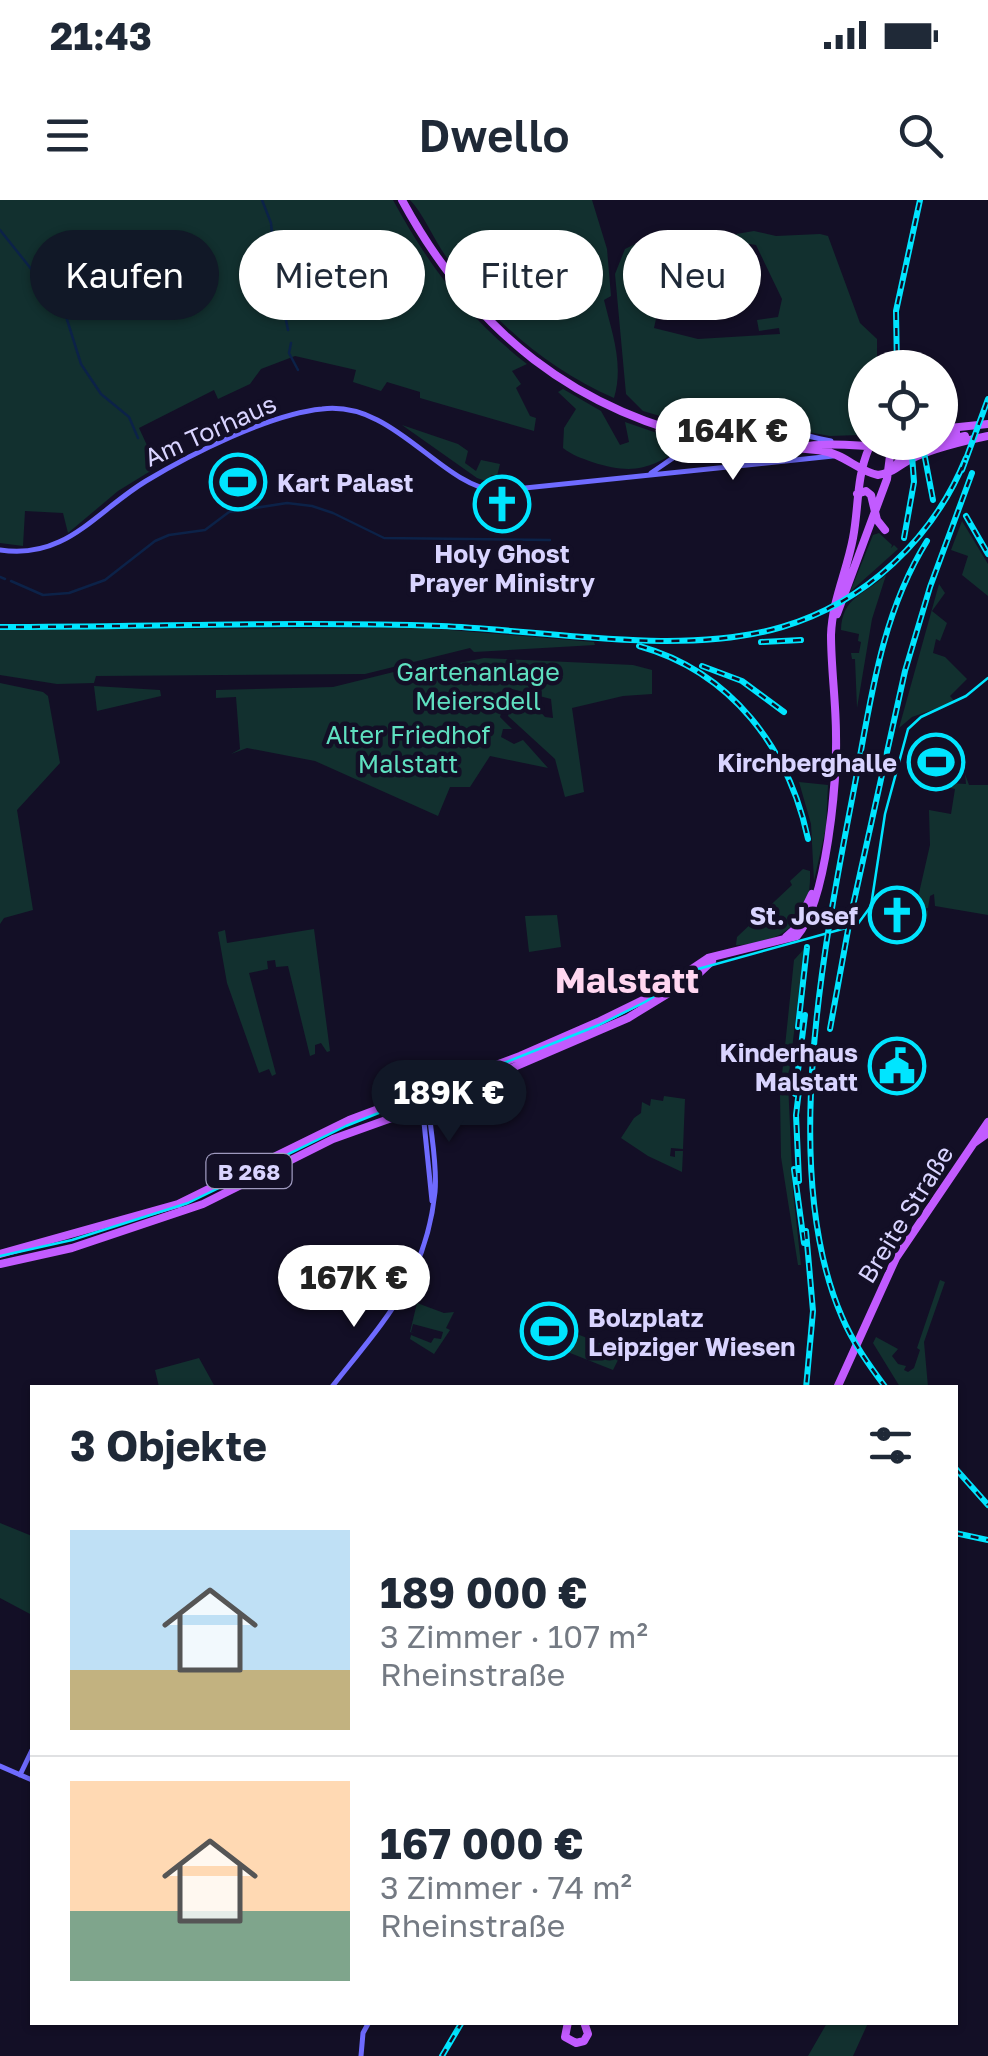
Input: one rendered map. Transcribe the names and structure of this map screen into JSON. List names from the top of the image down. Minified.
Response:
{"streets":{"main road":["Am Torhaus","B 268","Breite Straße"]},"districts":["Malstatt"],"parks":["Gartenanlage Meiersdell","Alter Friedhof Malstatt"],"places":{"sports":["Kart Palast","Kirchberghalle","Bolzplatz Leipziger Wiesen"],"church":["Holy Ghost Prayer Ministry","St. Josef"],"public building":["Kinderhaus Malstatt"]},"page":{"status":"21:43","header":"Dwello","chip":["Kaufen","Mieten","Filter","Neu"],"price":["164K €","189K €","167K €"],"heading":"3 Objekte","list":[{"name":"189 000 €","note":"3 Zimmer · 107 m² · Rheinstraße"},{"name":"167 000 €","note":"3 Zimmer · 74 m² · Rheinstraße"}]}}
